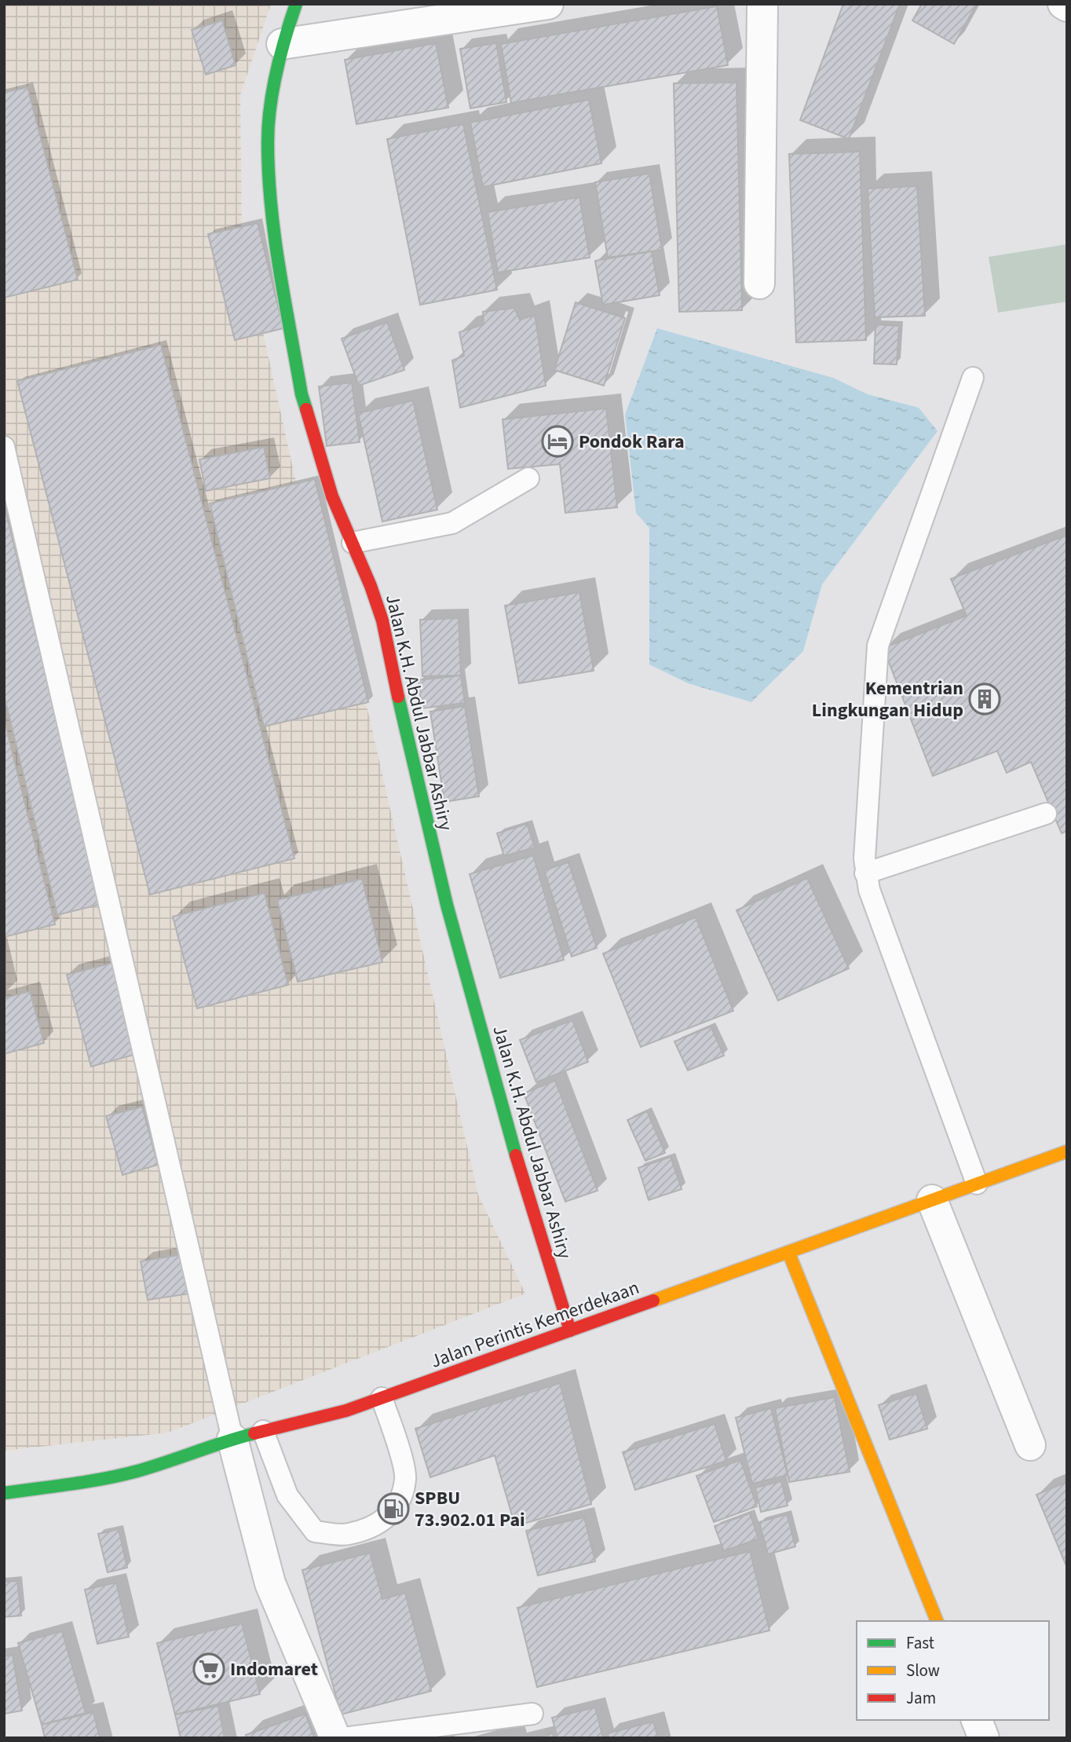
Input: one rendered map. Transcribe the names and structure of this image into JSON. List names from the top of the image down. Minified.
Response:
{"streets":{"main road":["Jalan K.H. Abdul Jabbar Ashiry","Jalan Perintis Kemerdekaan"]},"crossings":[["Jalan K.H. Abdul Jabbar Ashiry","Jalan Perintis Kemerdekaan"]],"places":{"hotel":["Pondok Rara"],"building":["Kementrian Lingkungan Hidup"],"fuel station":["SPBU 73.902.01 Pai"],"supermarket":["Indomaret"]},"legend":["Fast","Slow","Jam"]}
